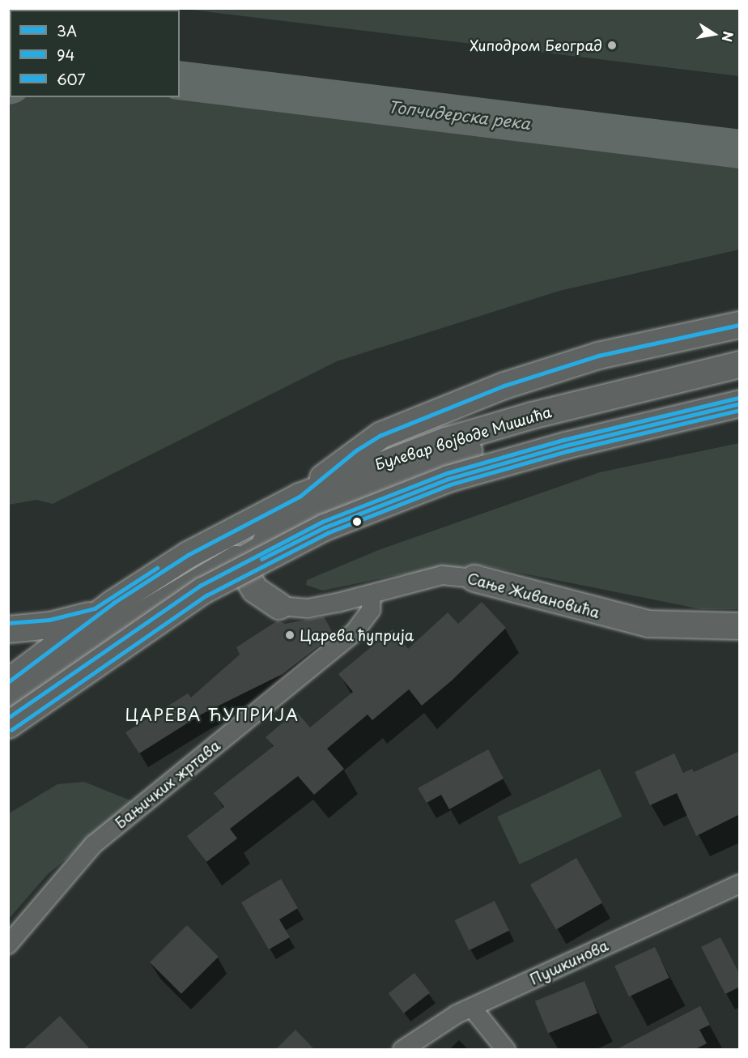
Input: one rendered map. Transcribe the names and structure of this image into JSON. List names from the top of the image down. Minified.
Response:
{"streets":{"main road":["Булевар војводе Мишића","Сање Живановића"],"street":["Бањичких жртава","Пушкинова"]},"crossings":[["Сање Живановића","Бањичких жртава"]],"districts":["ЦАРЕВА ЋУПРИЈА"],"water":["Топчидерска река"],"places":["Хиподром Београд","Царева ћуприја"],"lines":["transit line 3A","transit line 607","transit line 94"],"legend":["3A","94","607"],"north":"right"}
